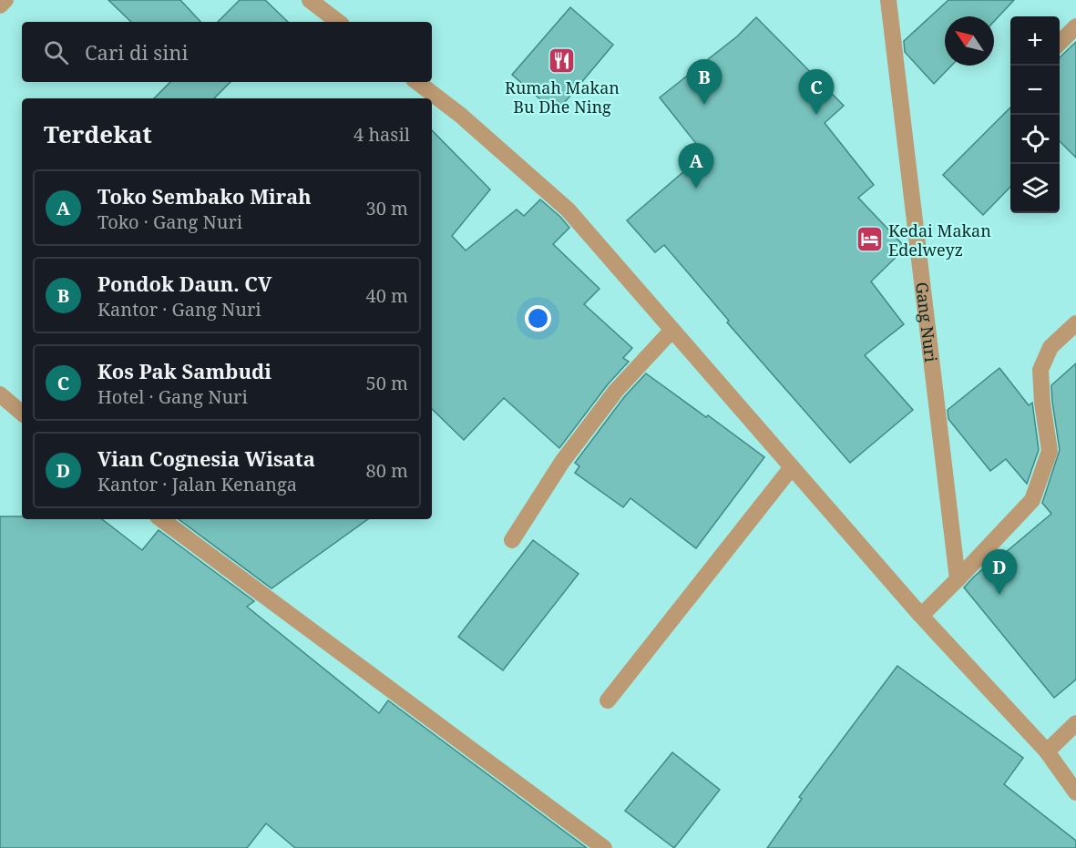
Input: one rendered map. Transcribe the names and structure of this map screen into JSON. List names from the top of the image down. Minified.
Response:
{"streets":{"street":["Gang Nuri"]},"places":{"restaurant":["Rumah Makan Bu Dhe Ning"],"hotel":["Kedai Makan Edelweyz"]},"north":"top left","page":{"map_buttons":["+","−"],"search":"Cari di sini","pins":["B","C","A","D"],"heading":["Terdekat","4 hasil"],"list":[{"mark":"A","name":"Toko Sembako Mirah","note":"Toko · Gang Nuri","value":"30 m"},{"mark":"B","name":"Pondok Daun. CV","note":"Kantor · Gang Nuri","value":"40 m"},{"mark":"C","name":"Kos Pak Sambudi","note":"Hotel · Gang Nuri","value":"50 m"},{"mark":"D","name":"Vian Cognesia Wisata","note":"Kantor · Jalan Kenanga","value":"80 m"}]}}
